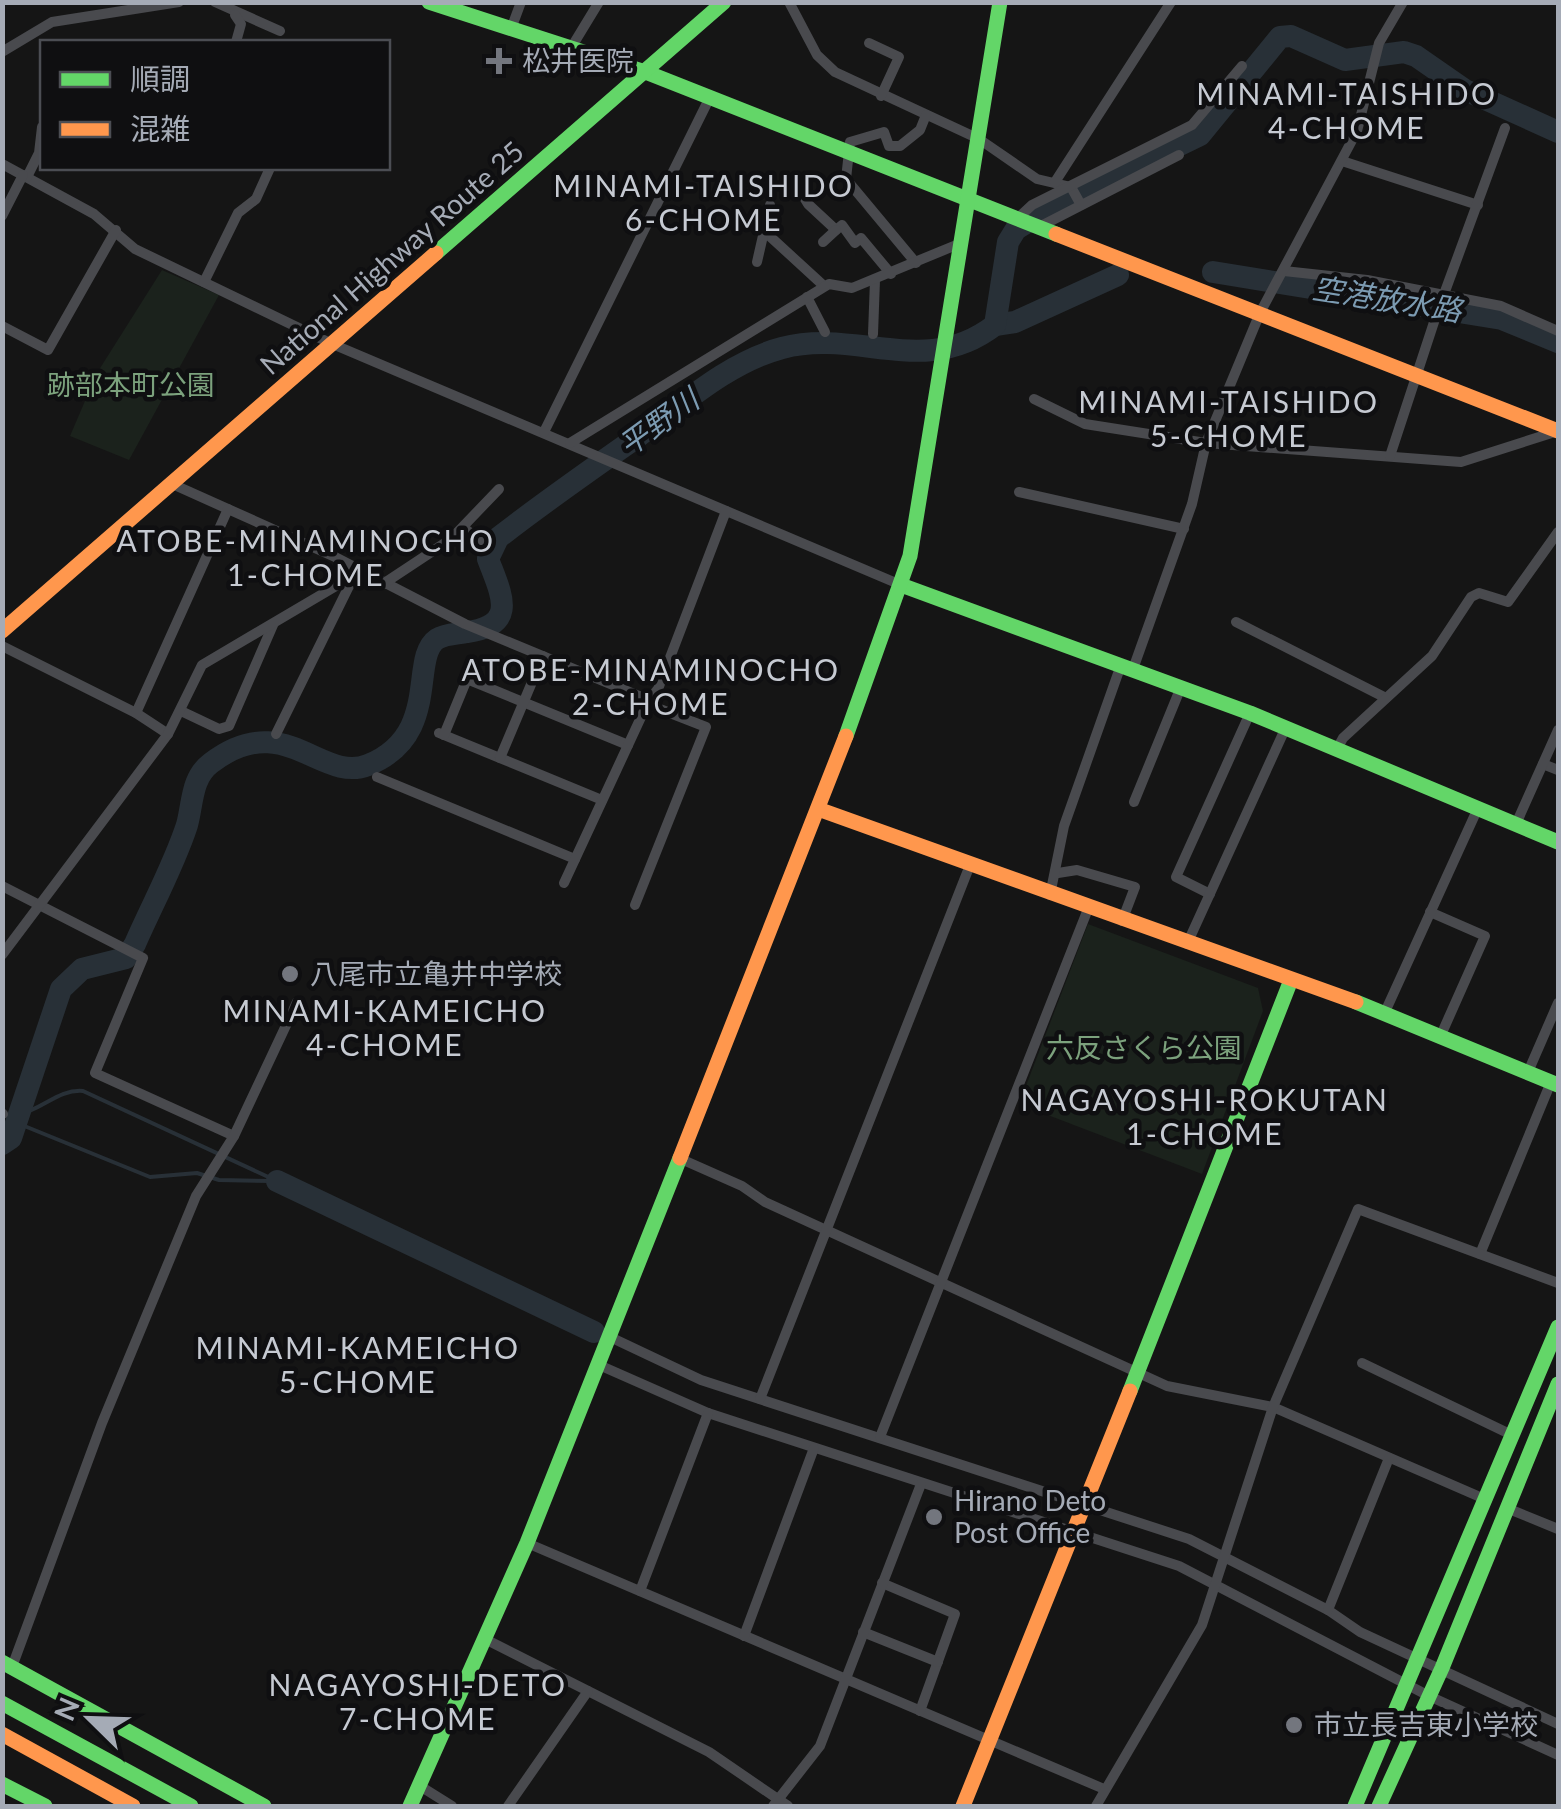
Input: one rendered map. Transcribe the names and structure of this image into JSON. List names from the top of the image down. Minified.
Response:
{"streets":{"main road":["National Highway Route 25"]},"districts":["MINAMI-TAISHIDO 4-CHOME","MINAMI-TAISHIDO 6-CHOME","MINAMI-TAISHIDO 5-CHOME","ATOBE-MINAMINOCHO 1-CHOME","ATOBE-MINAMINOCHO 2-CHOME","MINAMI-KAMEICHO 4-CHOME","NAGAYOSHI-ROKUTAN 1-CHOME","MINAMI-KAMEICHO 5-CHOME","NAGAYOSHI-DETO 7-CHOME"],"water":["空港放水路","平野川"],"parks":["跡部本町公園","六反さくら公園"],"places":{"health":["松井医院"],"other":["八尾市立亀井中学校","Hirano Deto Post Office","市立長吉東小学校"]},"legend":["順調","混雑"],"north":"top left"}
